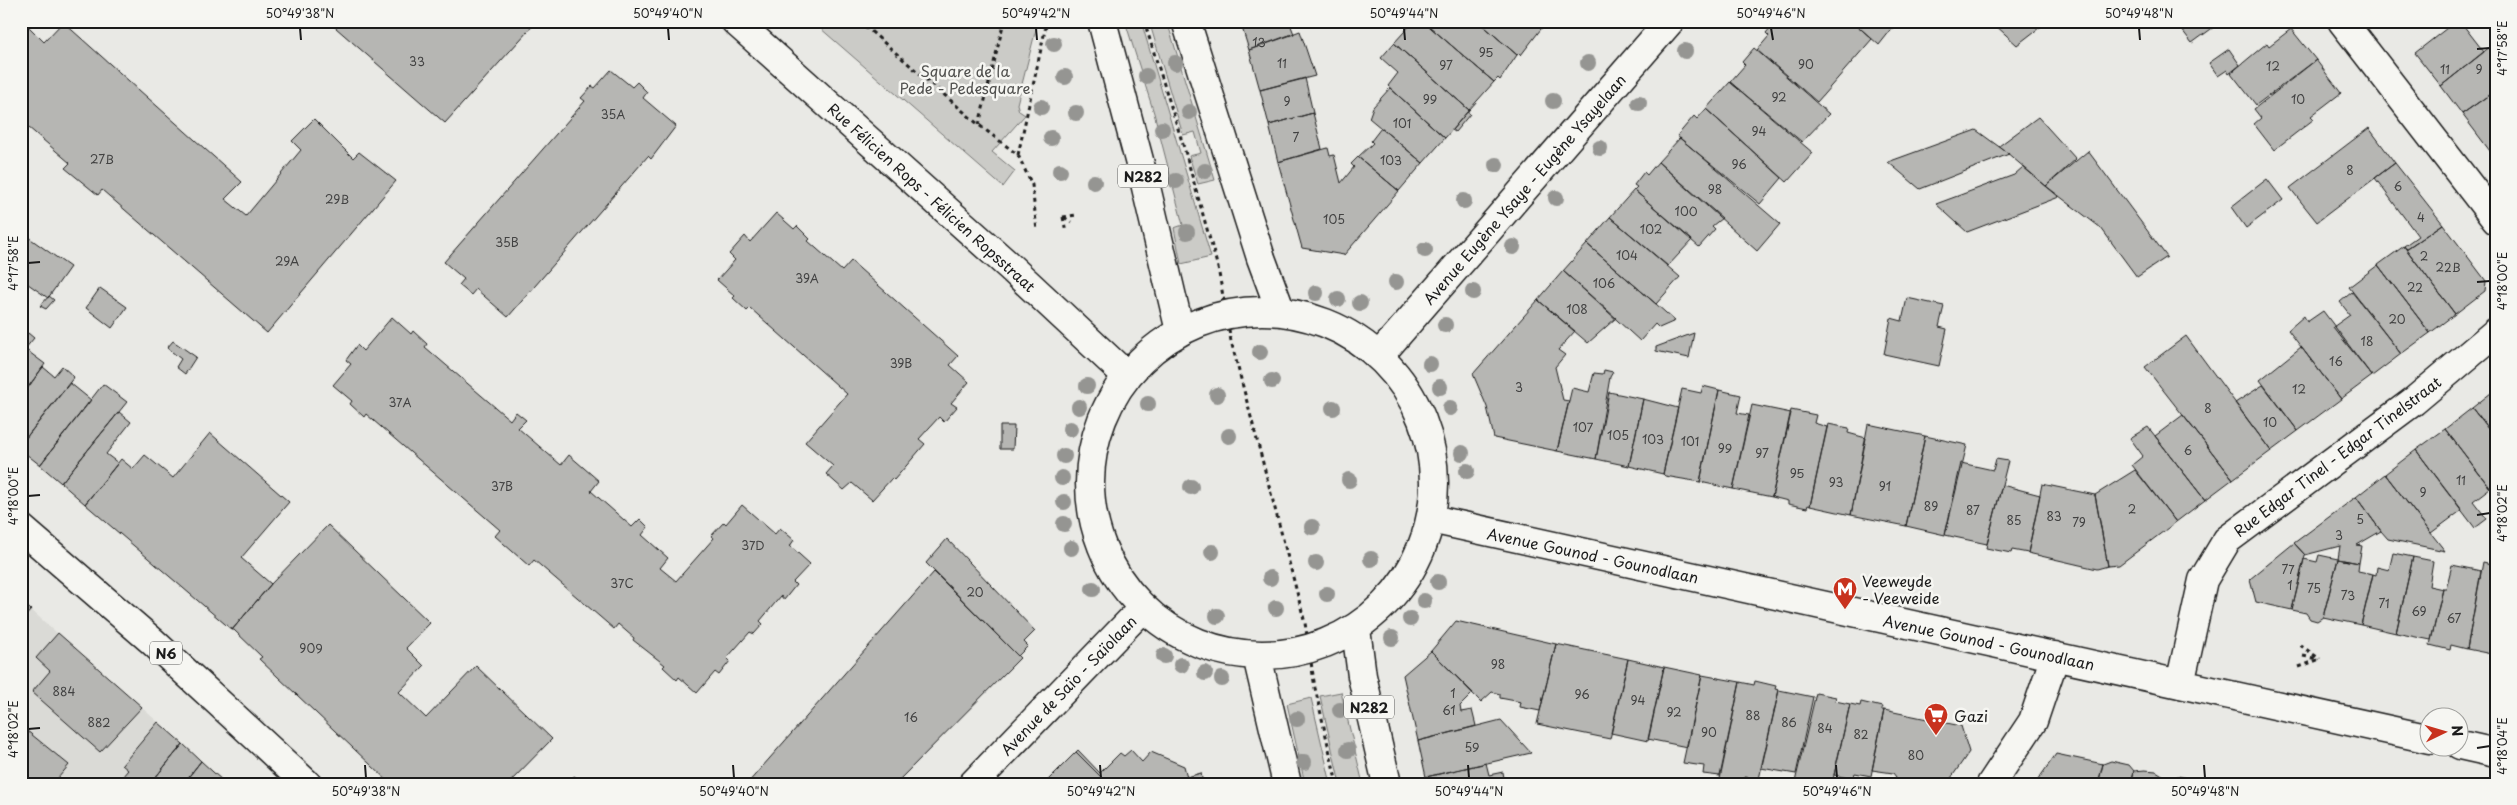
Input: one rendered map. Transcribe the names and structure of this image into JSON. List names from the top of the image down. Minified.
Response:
{"streets":{"street":["N282","Avenue Eugène Ysaye - Eugène Ysayelaan","Rue Félicien Rops - Félicien Ropsstraat","Rue Edgar Tinel - Edgar Tinelstraat","Avenue Gounod - Gounodlaan","N6","Avenue de Saïo - Saïolaan"]},"crossings":[["Rue Edgar Tinel - Edgar Tinelstraat","Avenue Gounod - Gounodlaan"]],"parks":["Square de la Pede - Pedesquare"],"places":{"metro station":["Veeweyde - Veeweide"],"supermarket":["Gazi"]},"house_numbers":["13","95","33","11","90","97","12","11","9","92","99","10","9","35A","101","94","7","27B","103","96","8","6","98","29B","100","4","105","102","35B","104","2","29A","22B","39A","106","22","108","20","18","16","39B","3","12","37A","8","10","107","105","103","101","99","6","97","95","11","93","37B","91","9","89","2","87","83","5","85","79","3","37D","77","37C","1","75","20","73","71","69","67","909","98","884","1","96","94","61","92","88","16","882","86","84","90","82","59","80"],"north":"right","coordinates":["50°49'38\"N","50°49'40\"N","50°49'42\"N","50°49'44\"N","50°49'46\"N","50°49'48\"N","4°17'58\"E","4°18'00\"E","4°18'02\"E","4°18'04\"E"]}
